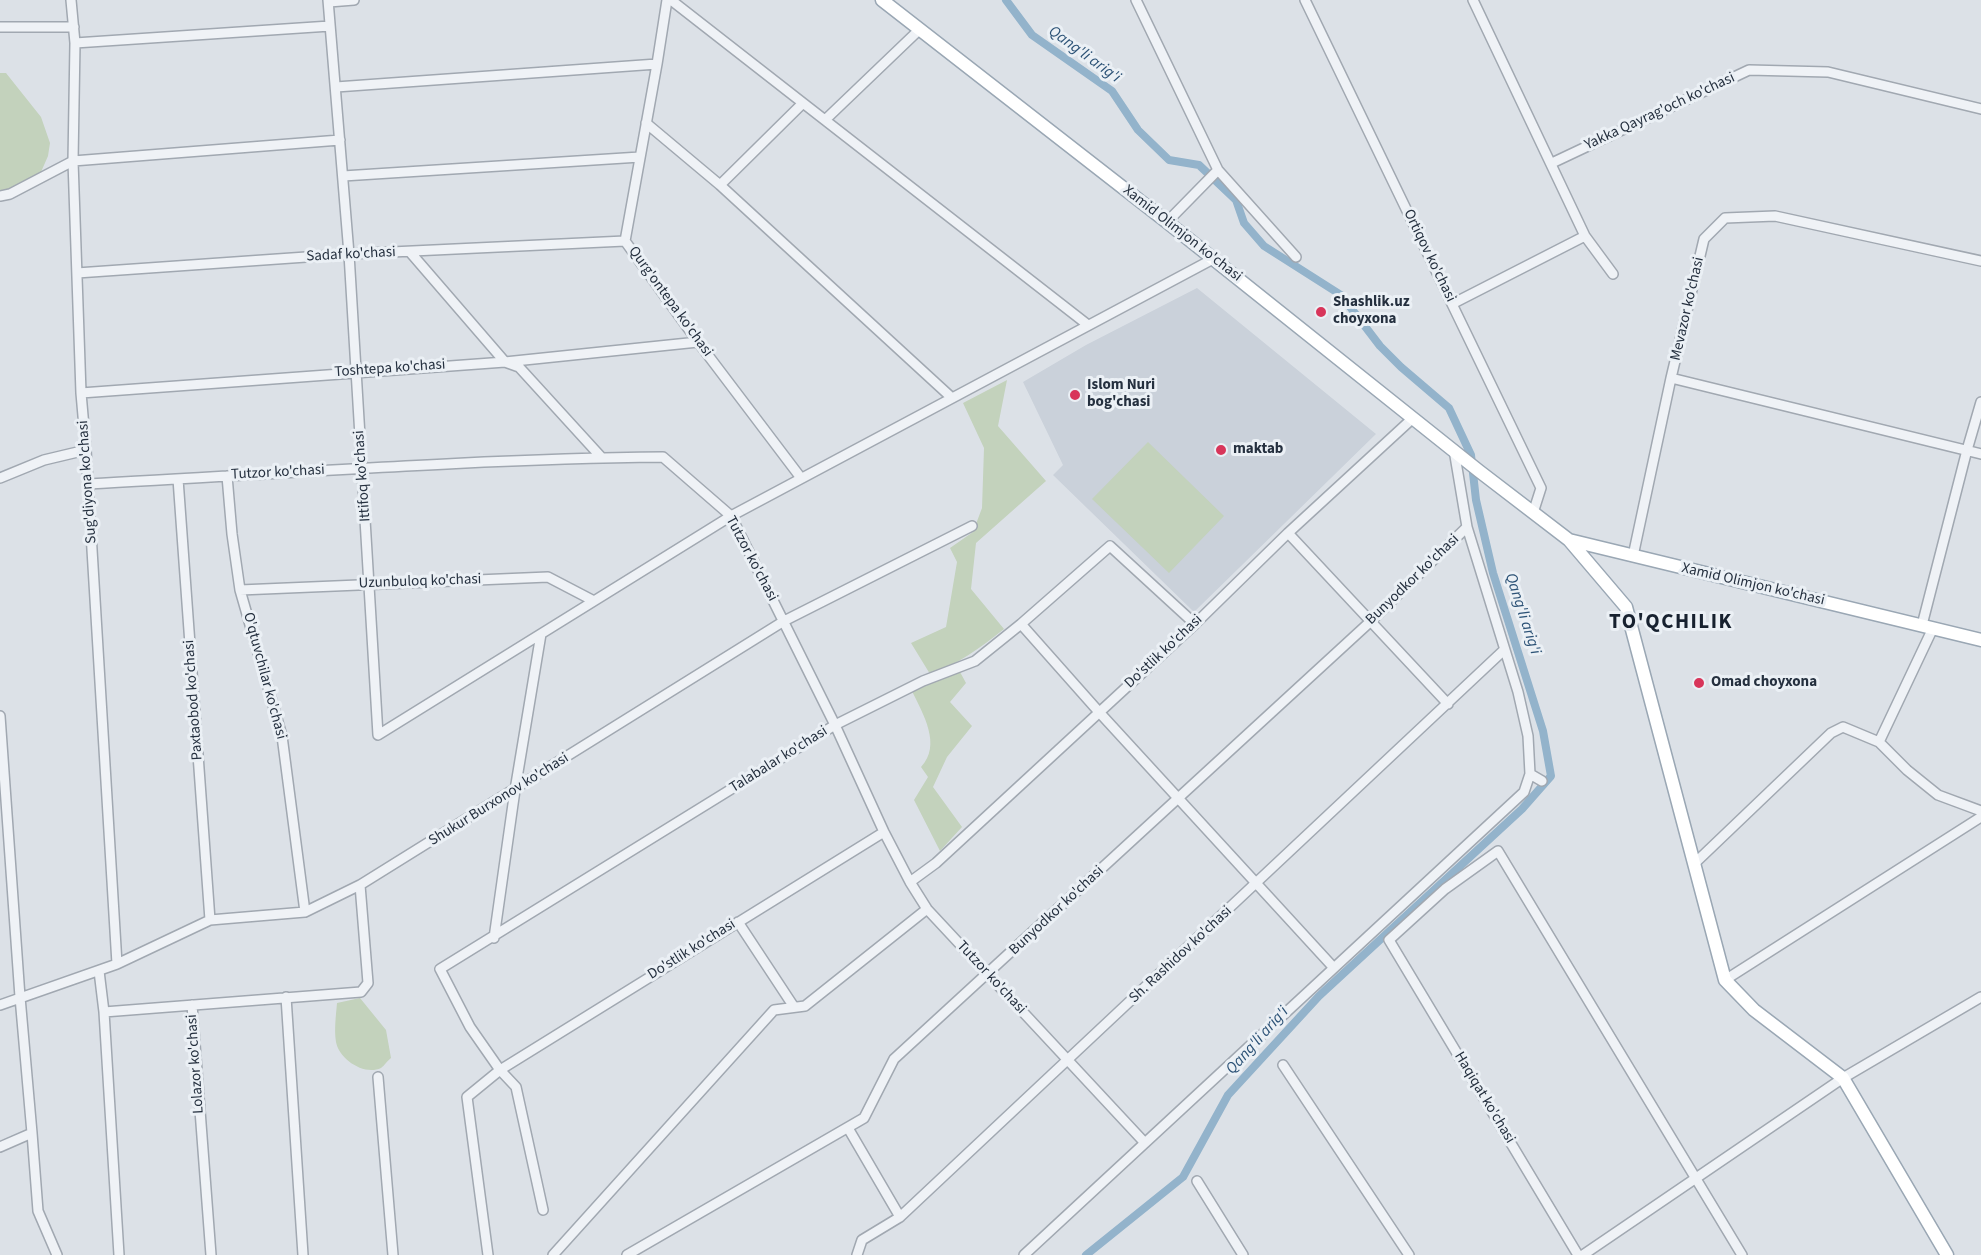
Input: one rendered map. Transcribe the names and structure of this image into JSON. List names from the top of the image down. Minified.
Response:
{"streets":{"main road":["Xamid Olimjon ko'chasi"],"street":["Yakka Qayrag'och ko'chasi","Sadaf ko'chasi","Ortiqov ko'chasi","Qurg'ontepa ko'chasi","Mevazor ko'chasi","Toshtepa ko'chasi","Tutzor ko'chasi","Ittifoq ko'chasi","Sug'diyona ko'chasi","Bunyodkor ko'chasi","Uzunbuloq ko'chasi","Do'stlik ko'chasi","O'qtuvchilar ko'chasi","Paxtaobod ko'chasi","Talabalar ko'chasi","Shukur Burxonov ko'chasi","Sh. Rashidov ko'chasi","Lolazor ko'chasi","Haqiqat ko'chasi"]},"crossings":[["Xamid Olimjon ko'chasi","Ortiqov ko'chasi"],["Xamid Olimjon ko'chasi","Mevazor ko'chasi"],["Xamid Olimjon ko'chasi","Do'stlik ko'chasi"],["Sadaf ko'chasi","Qurg'ontepa ko'chasi"],["Sadaf ko'chasi","Ittifoq ko'chasi"],["Sadaf ko'chasi","Sug'diyona ko'chasi"],["Qurg'ontepa ko'chasi","Toshtepa ko'chasi"],["Toshtepa ko'chasi","Ittifoq ko'chasi"],["Toshtepa ko'chasi","Sug'diyona ko'chasi"],["Tutzor ko'chasi","Ittifoq ko'chasi"],["Tutzor ko'chasi","Sug'diyona ko'chasi"],["Tutzor ko'chasi","Bunyodkor ko'chasi"],["Tutzor ko'chasi","Do'stlik ko'chasi"],["Tutzor ko'chasi","O'qtuvchilar ko'chasi"],["Tutzor ko'chasi","Paxtaobod ko'chasi"],["Tutzor ko'chasi","Talabalar ko'chasi"],["Tutzor ko'chasi","Shukur Burxonov ko'chasi"],["Tutzor ko'chasi","Sh. Rashidov ko'chasi"],["Ittifoq ko'chasi","Uzunbuloq ko'chasi"],["Sug'diyona ko'chasi","Shukur Burxonov ko'chasi"],["Uzunbuloq ko'chasi","O'qtuvchilar ko'chasi"],["Do'stlik ko'chasi","Talabalar ko'chasi"],["O'qtuvchilar ko'chasi","Shukur Burxonov ko'chasi"],["Paxtaobod ko'chasi","Shukur Burxonov ko'chasi"],["Shukur Burxonov ko'chasi","Lolazor ko'chasi"]],"districts":["TO'QCHILIK"],"water":["Qang'li arig'i"],"places":["Shashlik.uz choyxona","Islom Nuri bog'chasi","maktab","Omad choyxona"]}
